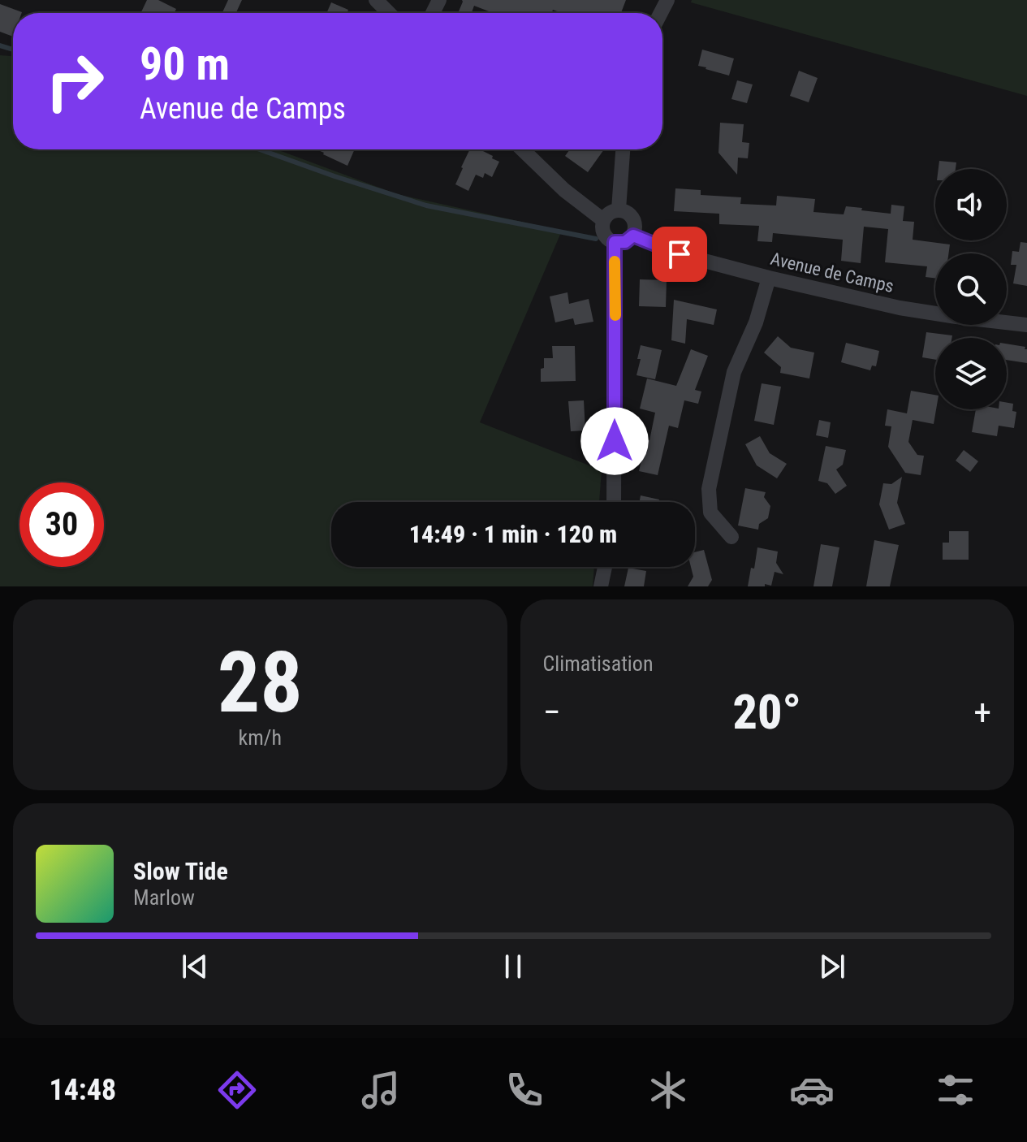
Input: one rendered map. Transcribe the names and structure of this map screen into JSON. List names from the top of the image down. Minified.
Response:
{"streets":{"street":["Avenue de Camps"]},"page":{"turn":["90 m","Avenue de Camps"],"limit":"30","trip":"14:49 · 1 min · 120 m","tile":[["28","km/h"],"Climatisation"],"heat":["−","20°","+"],"song":["Slow Tide","Marlow"],"tabs":"14:48"}}
